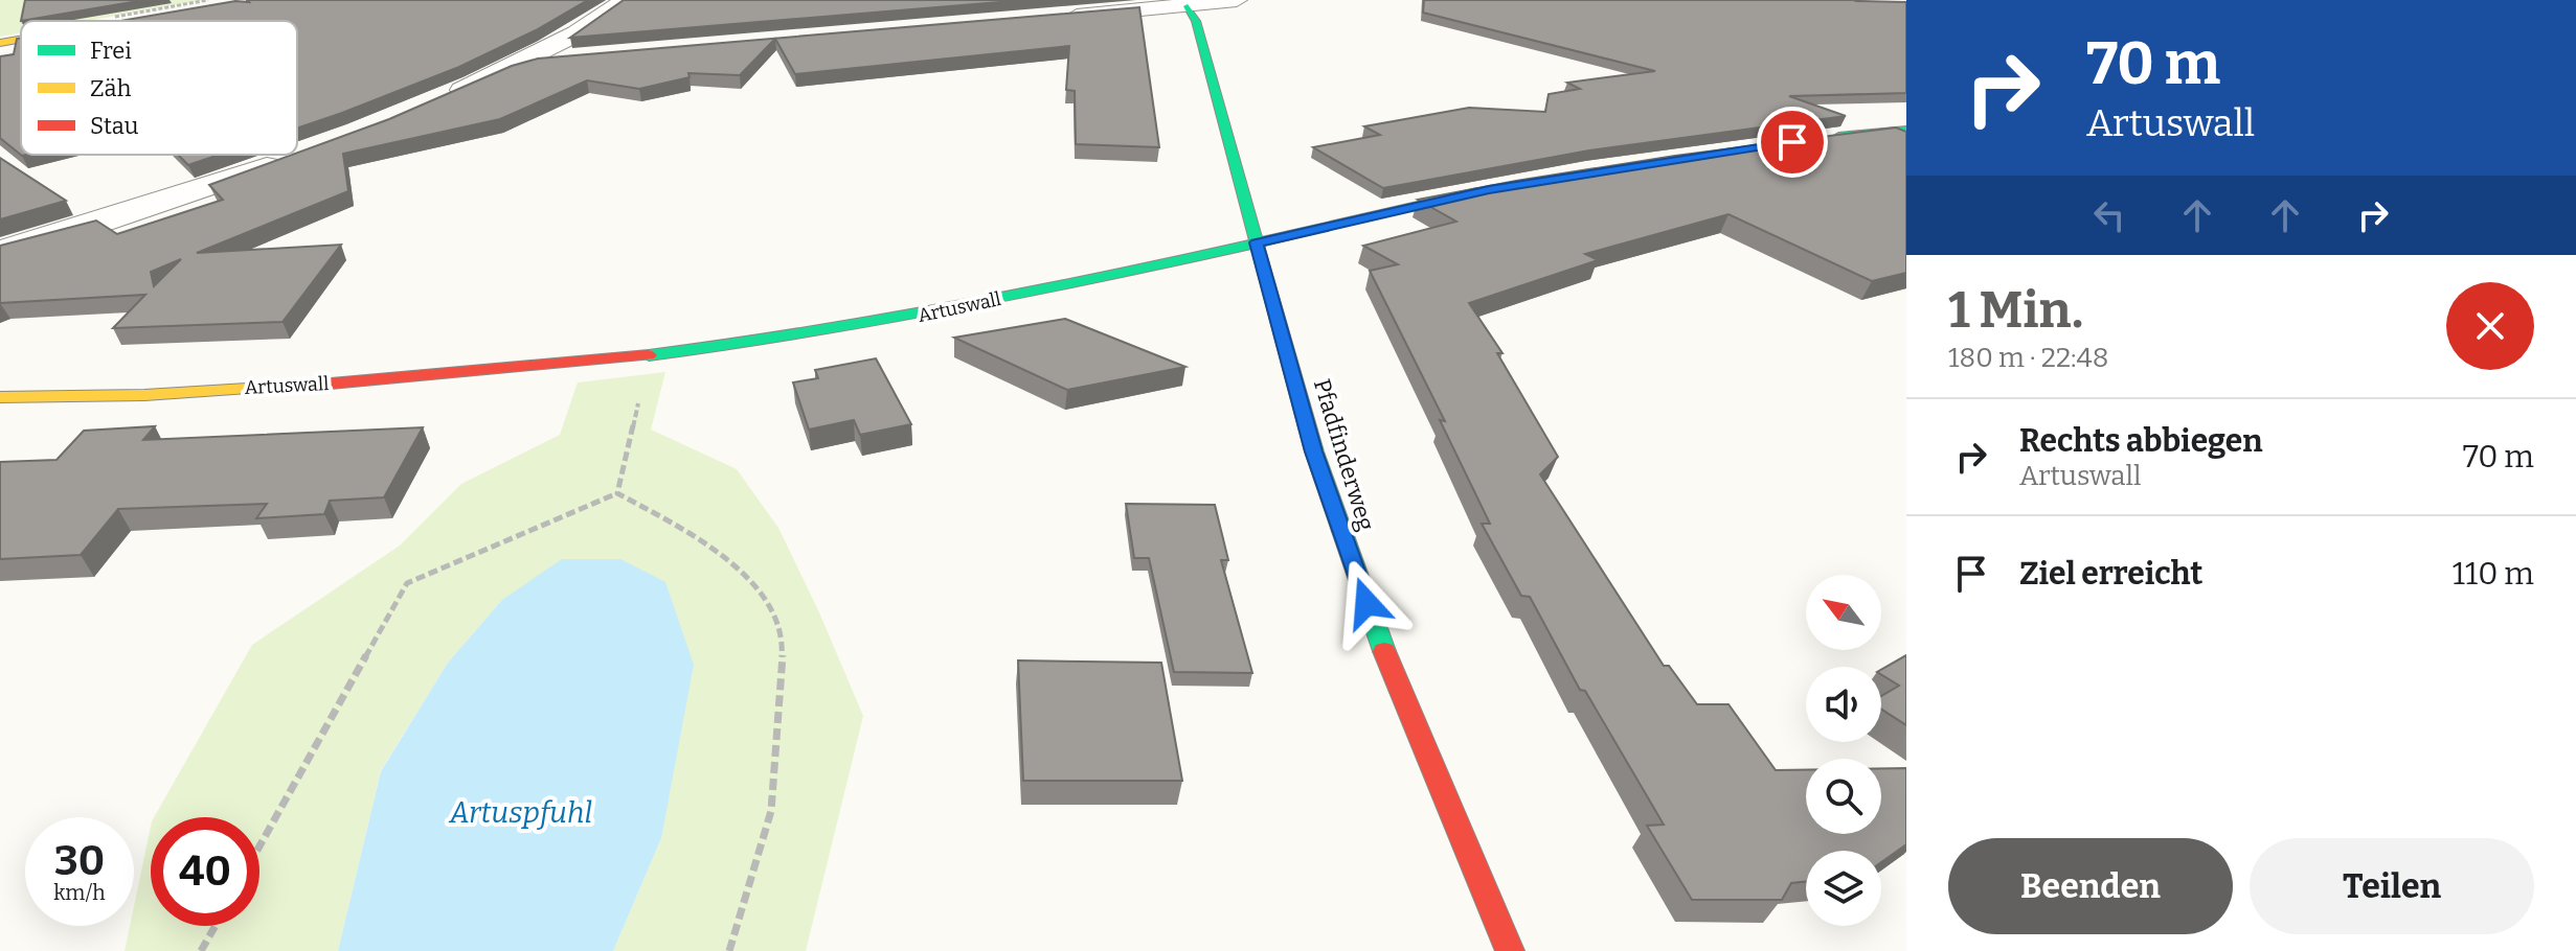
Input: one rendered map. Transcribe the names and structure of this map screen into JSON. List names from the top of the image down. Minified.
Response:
{"streets":{"street":["Artuswall","Pfadfinderweg"]},"crossings":[["Artuswall","Pfadfinderweg"]],"water":["Artuspfuhl"],"legend":["Frei","Zäh","Stau"],"north":"top left","page":{"turn":["70 m","Artuswall"],"heading":["1 Min.","180 m · 22:48"],"list":[{"name":"Rechts abbiegen","note":"Artuswall","value":"70 m"},{"name":"Ziel erreicht","value":"110 m"}],"speed":"30 km/h","limit":"40","buttons":["Beenden","Teilen"]}}
